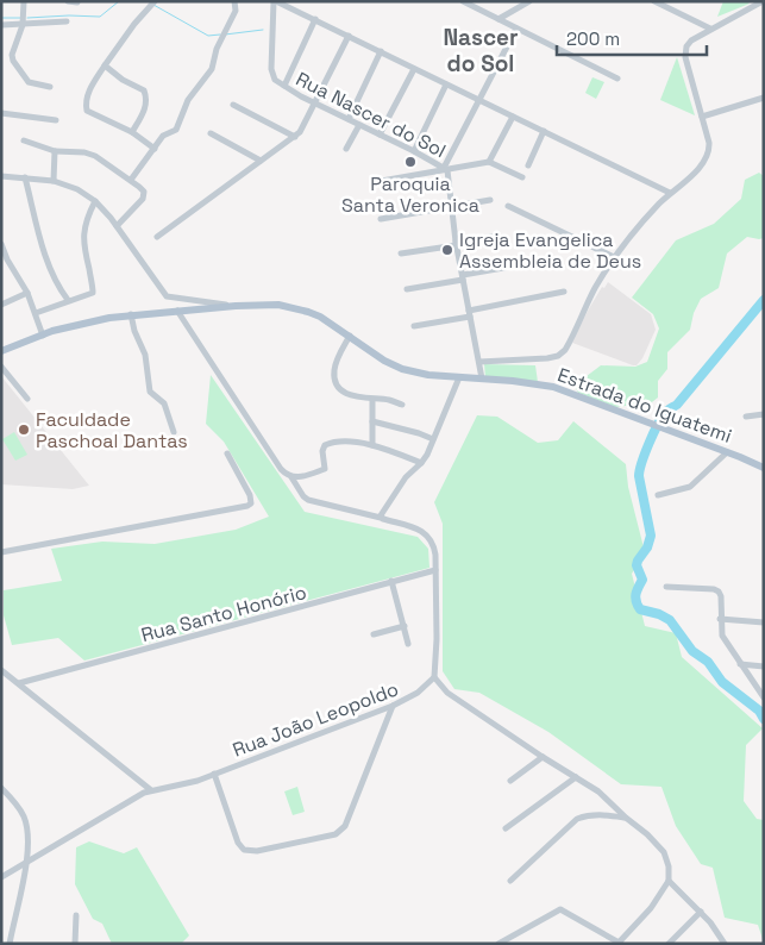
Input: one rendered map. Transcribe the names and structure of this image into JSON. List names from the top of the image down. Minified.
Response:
{"streets":{"main road":["Estrada do Iguatemi"],"street":["Rua Nascer do Sol","Rua Santo Honório","Rua João Leopoldo"]},"crossings":[["Rua Nascer do Sol","Estrada do Iguatemi"]],"districts":["Nascer do Sol"],"places":["Paroquia Santa Veronica","Igreja Evangelica Assembleia de Deus","Faculdade Paschoal Dantas"],"scale_bar":"200 m"}
